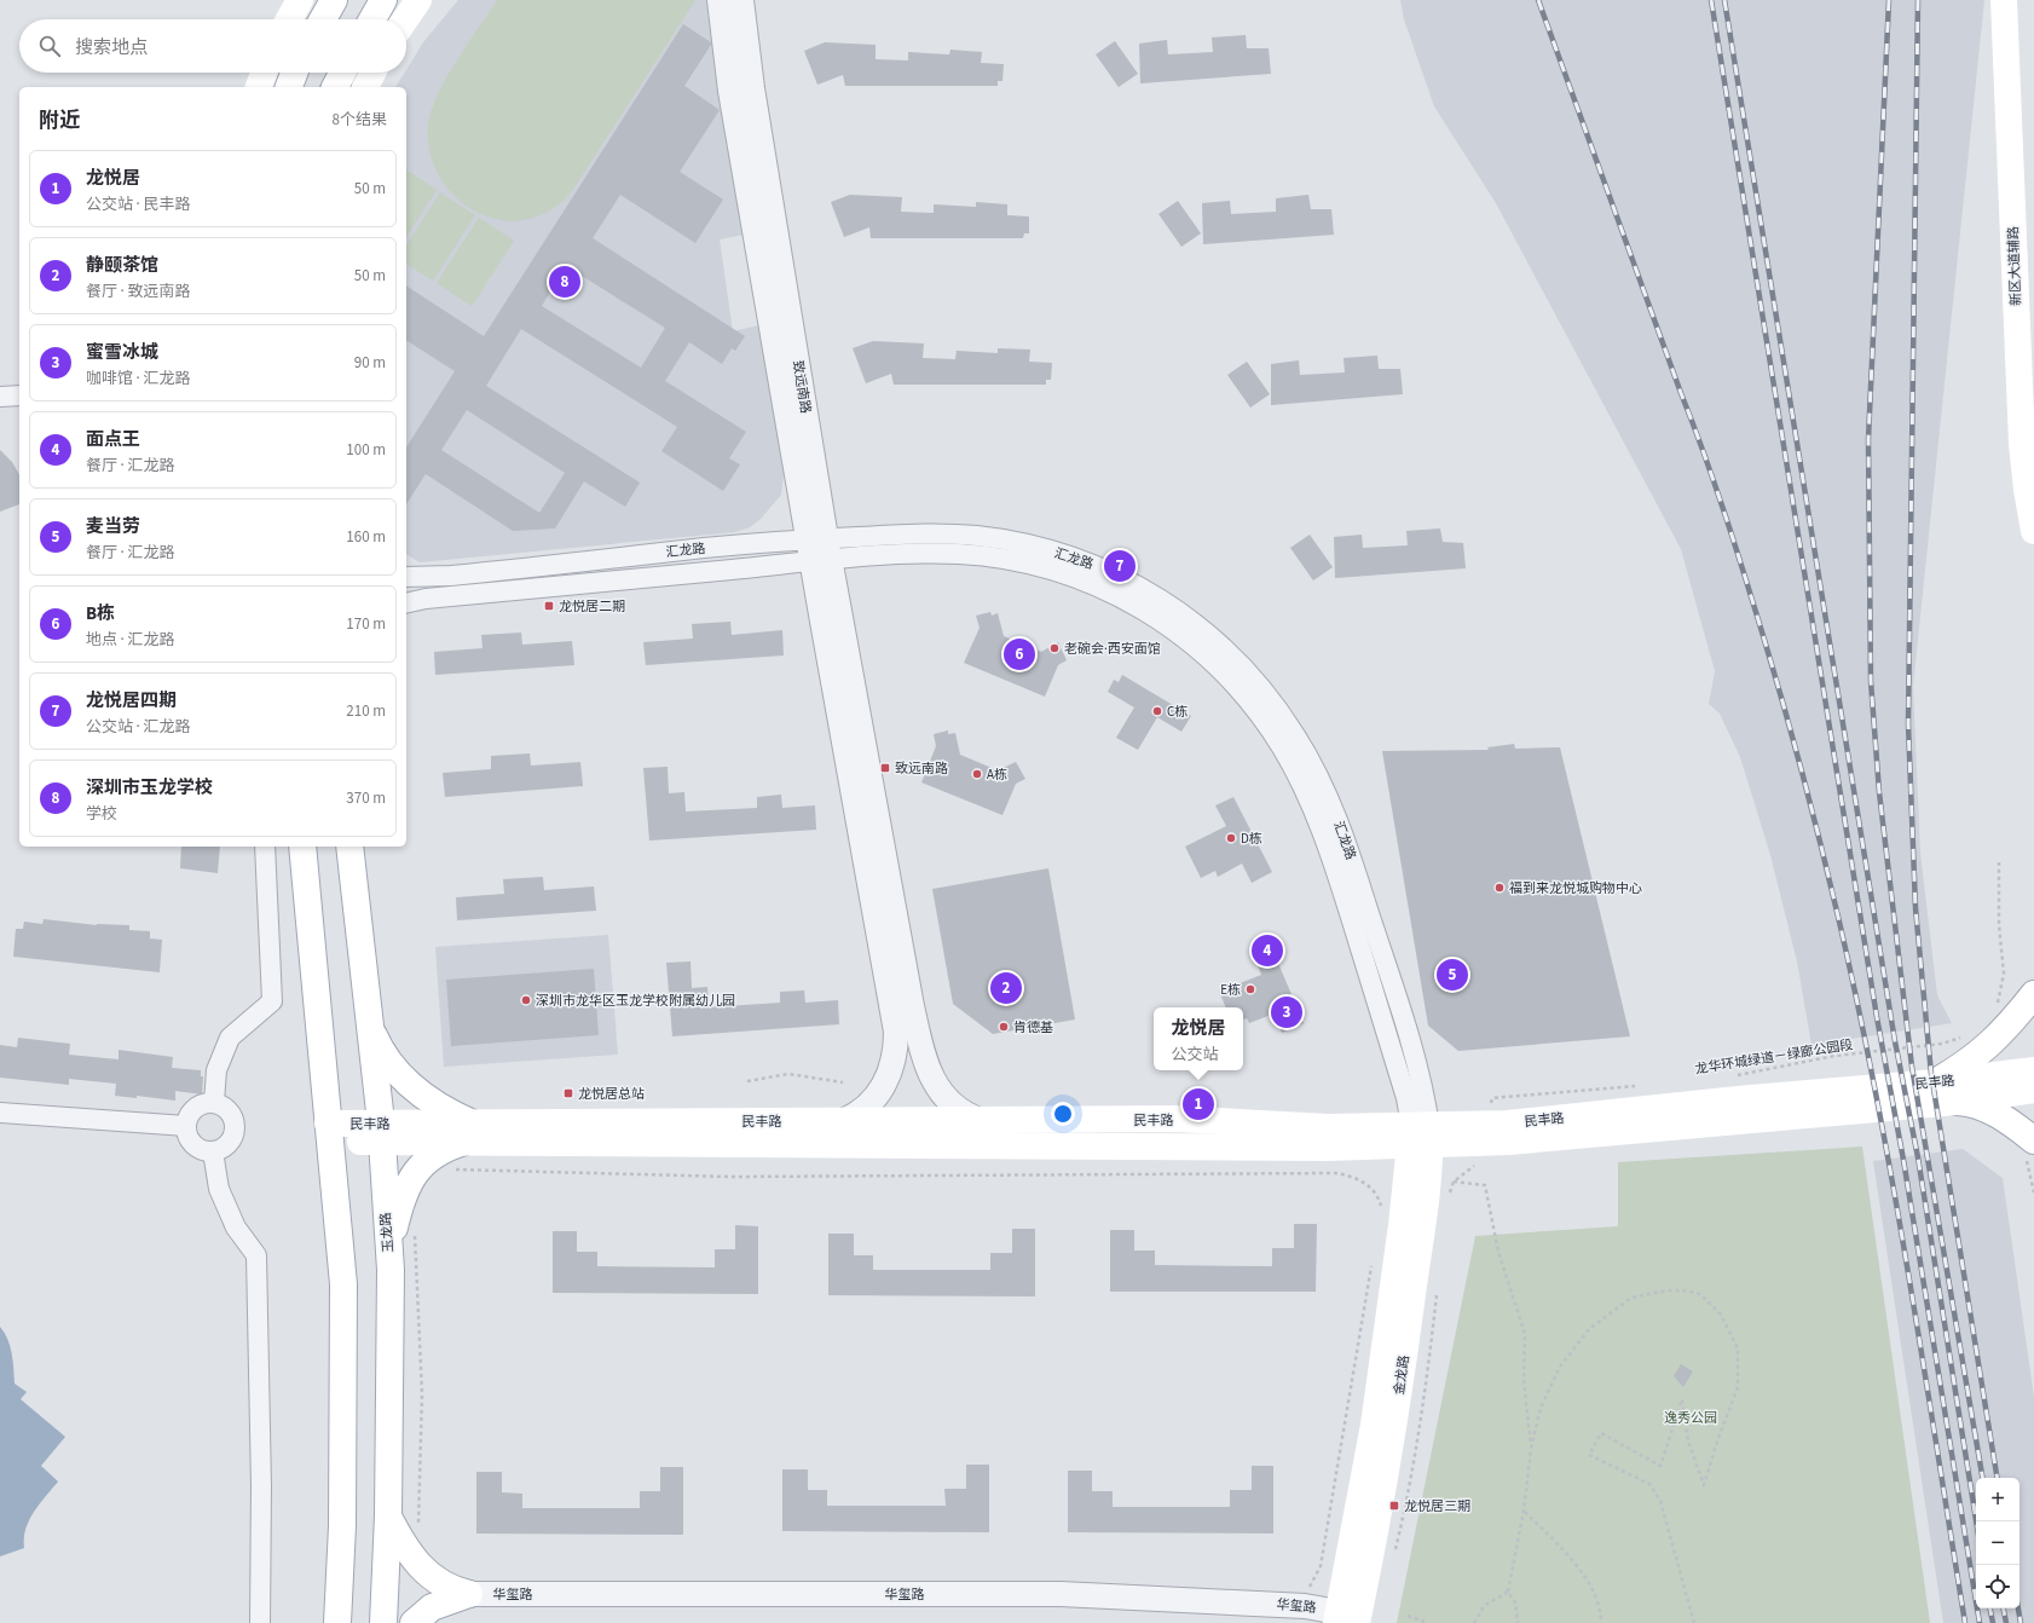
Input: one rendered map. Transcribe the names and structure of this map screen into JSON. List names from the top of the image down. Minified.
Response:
{"streets":{"main road":["新区大道辅路","民丰路","玉龙路","金龙路"],"street":["致远南路","汇龙路","华玺路"],"path":["龙华环城绿道－绿廊公园段"]},"crossings":[["致远南路","汇龙路"],["致远南路","民丰路"],["汇龙路","民丰路"],["汇龙路","金龙路"],["民丰路","玉龙路"],["民丰路","金龙路"],["金龙路","华玺路"]],"parks":["逸秀公园"],"places":{"transit":["龙悦居二期","致远南路","龙悦居总站","龙悦居三期"],"other":["老碗会·西安面馆","C栋","A栋","D栋","福到来龙悦城购物中心","E栋","深圳市龙华区玉龙学校附属幼儿园","肯德基"]},"page":{"search":"搜索地点","heading":["附近","8个结果"],"list":[{"mark":"1","name":"龙悦居","note":"公交站 · 民丰路","value":"50 m"},{"mark":"2","name":"静颐茶馆","note":"餐厅 · 致远南路","value":"50 m"},{"mark":"3","name":"蜜雪冰城","note":"咖啡馆 · 汇龙路","value":"90 m"},{"mark":"4","name":"面点王","note":"餐厅 · 汇龙路","value":"100 m"},{"mark":"5","name":"麦当劳","note":"餐厅 · 汇龙路","value":"160 m"},{"mark":"6","name":"B栋","note":"地点 · 汇龙路","value":"170 m"},{"mark":"7","name":"龙悦居四期","note":"公交站 · 汇龙路","value":"210 m"},{"mark":"8","name":"深圳市玉龙学校","note":"学校","value":"370 m"}],"pins":["8","7","6","4","5","2","3","1"],"popup":["龙悦居","公交站"],"map_buttons":["+","−"]}}
